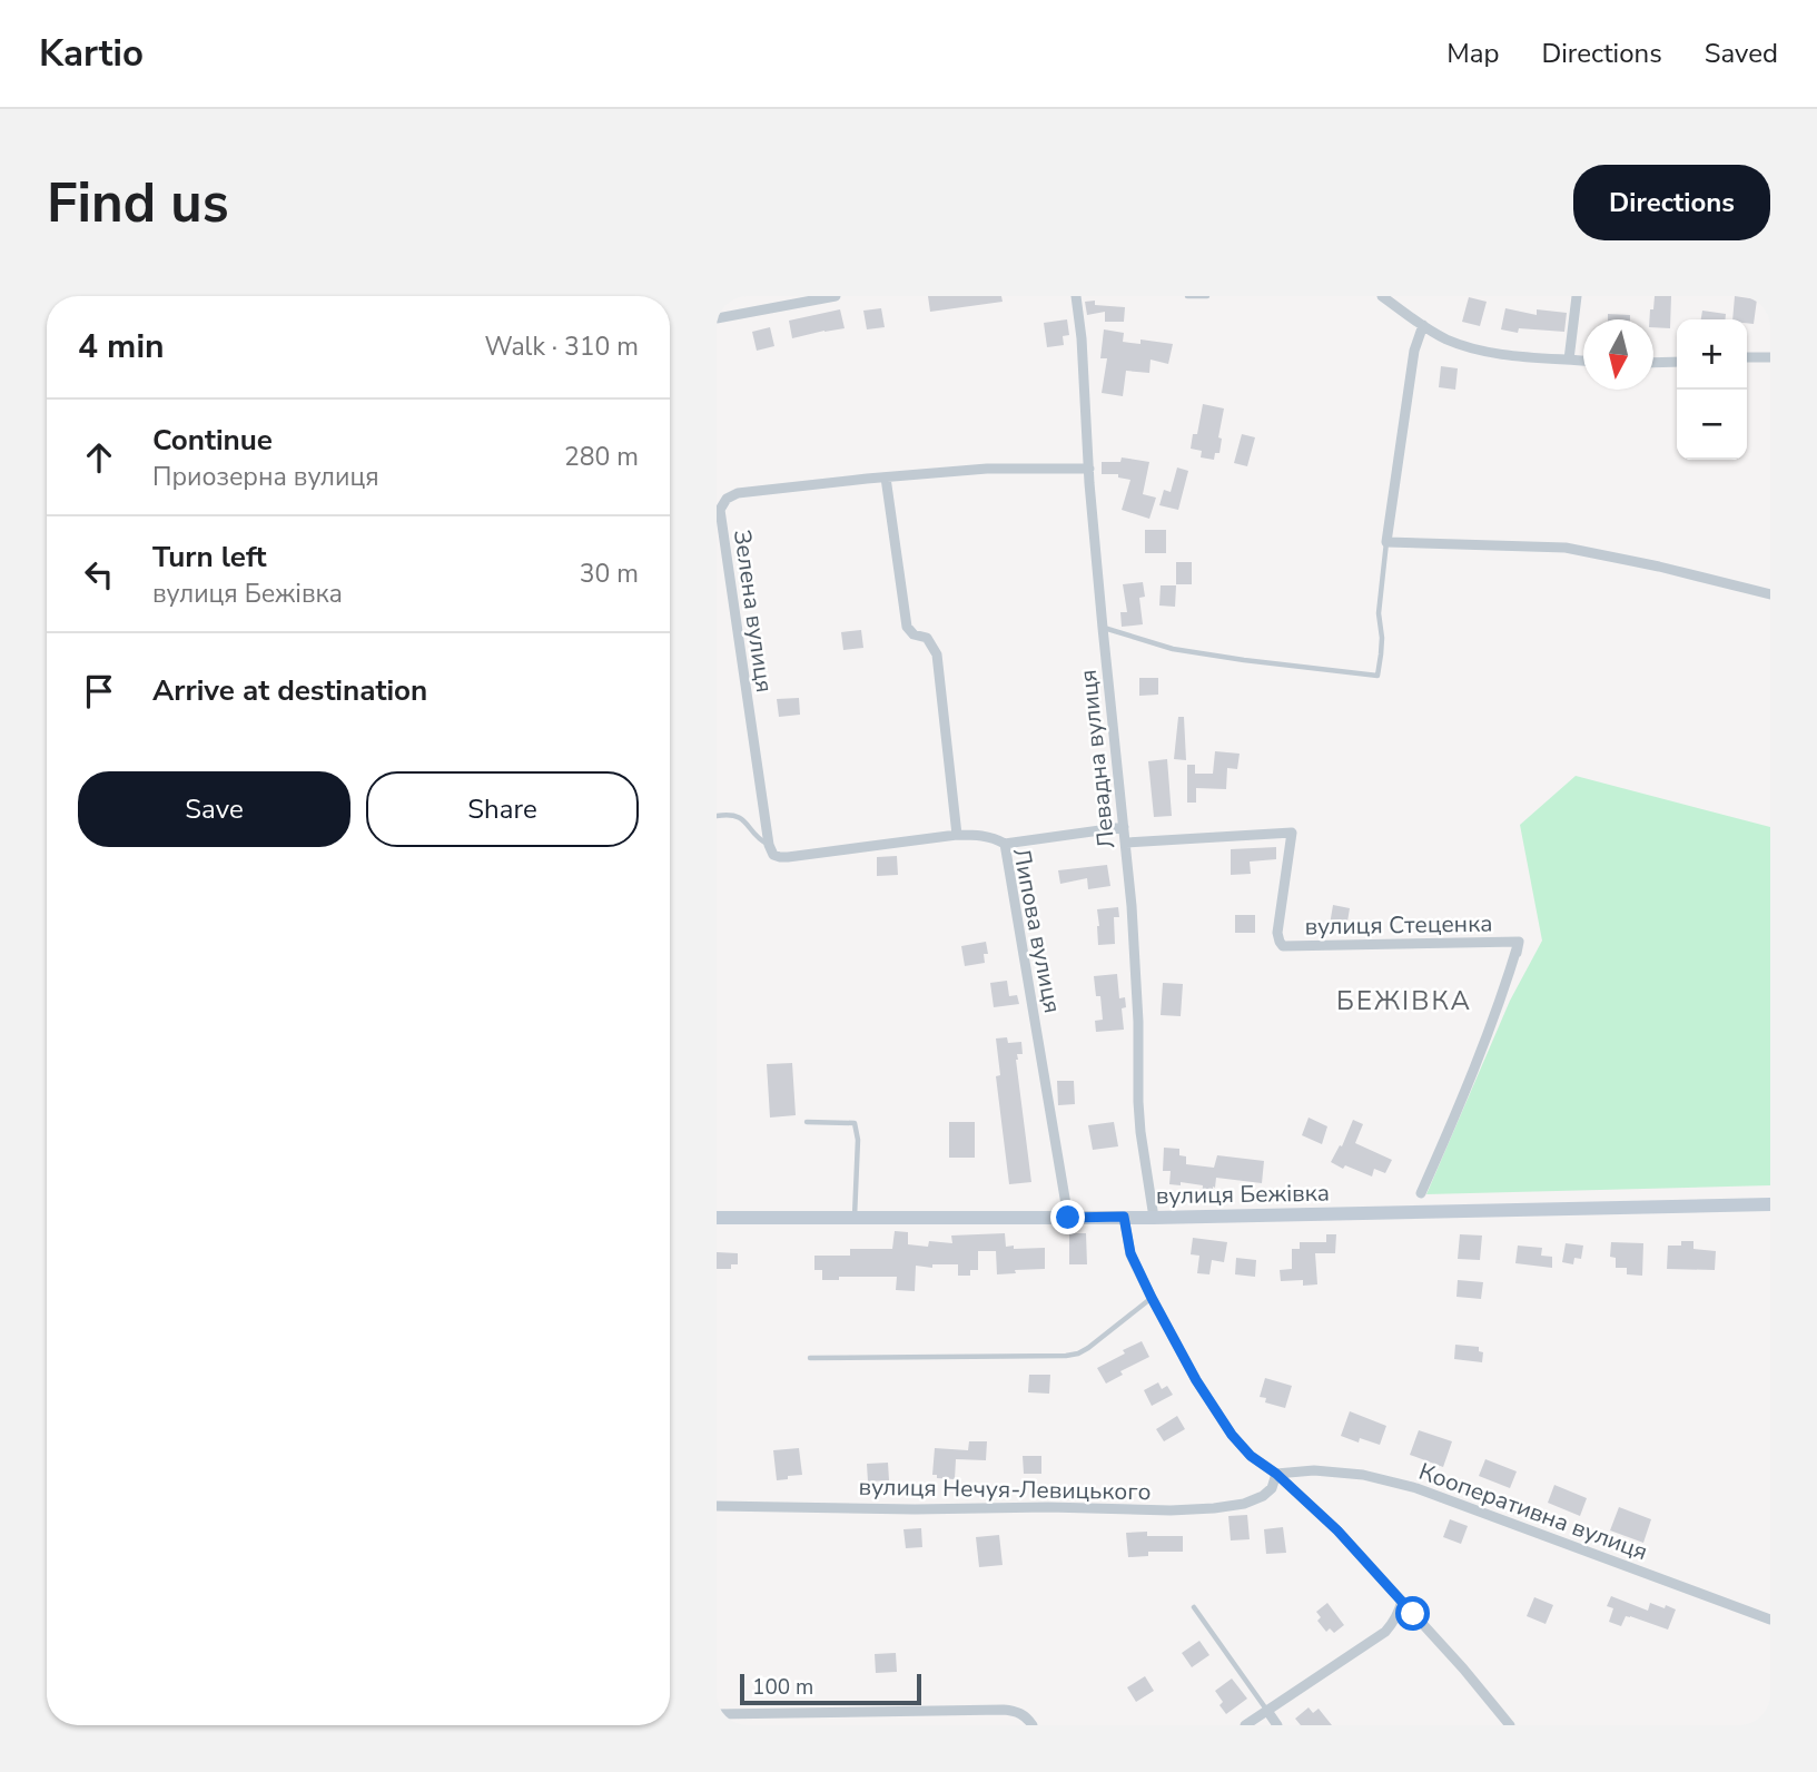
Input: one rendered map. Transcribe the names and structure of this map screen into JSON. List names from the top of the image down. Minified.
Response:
{"streets":{"main road":["вулиця Бежівка"],"street":["Зелена вулиця","Левадна вулиця","вулиця Стеценка","Липова вулиця","вулиця Нечуя-Левицького","Кооперативна вулиця"]},"crossings":[["Зелена вулиця","Левадна вулиця"],["Зелена вулиця","Липова вулиця"],["Левадна вулиця","вулиця Стеценка"],["Левадна вулиця","вулиця Бежівка"],["Липова вулиця","вулиця Бежівка"],["вулиця Нечуя-Левицького","Кооперативна вулиця"]],"districts":["БЕЖІВКА"],"scale_bar":"100 m","north":"bottom","page":{"header":"Kartio","nav":["Map","Directions","Saved"],"buttons":["Directions",["Save","Share"]],"title":"Find us","heading":["4 min","Walk · 310 m"],"map_buttons":["+","−"],"list":[["Continue","Приозерна вулиця","280 m"],["Turn left","вулиця Бежівка","30 m"],"Arrive at destination"],"scale":"100 m"}}
